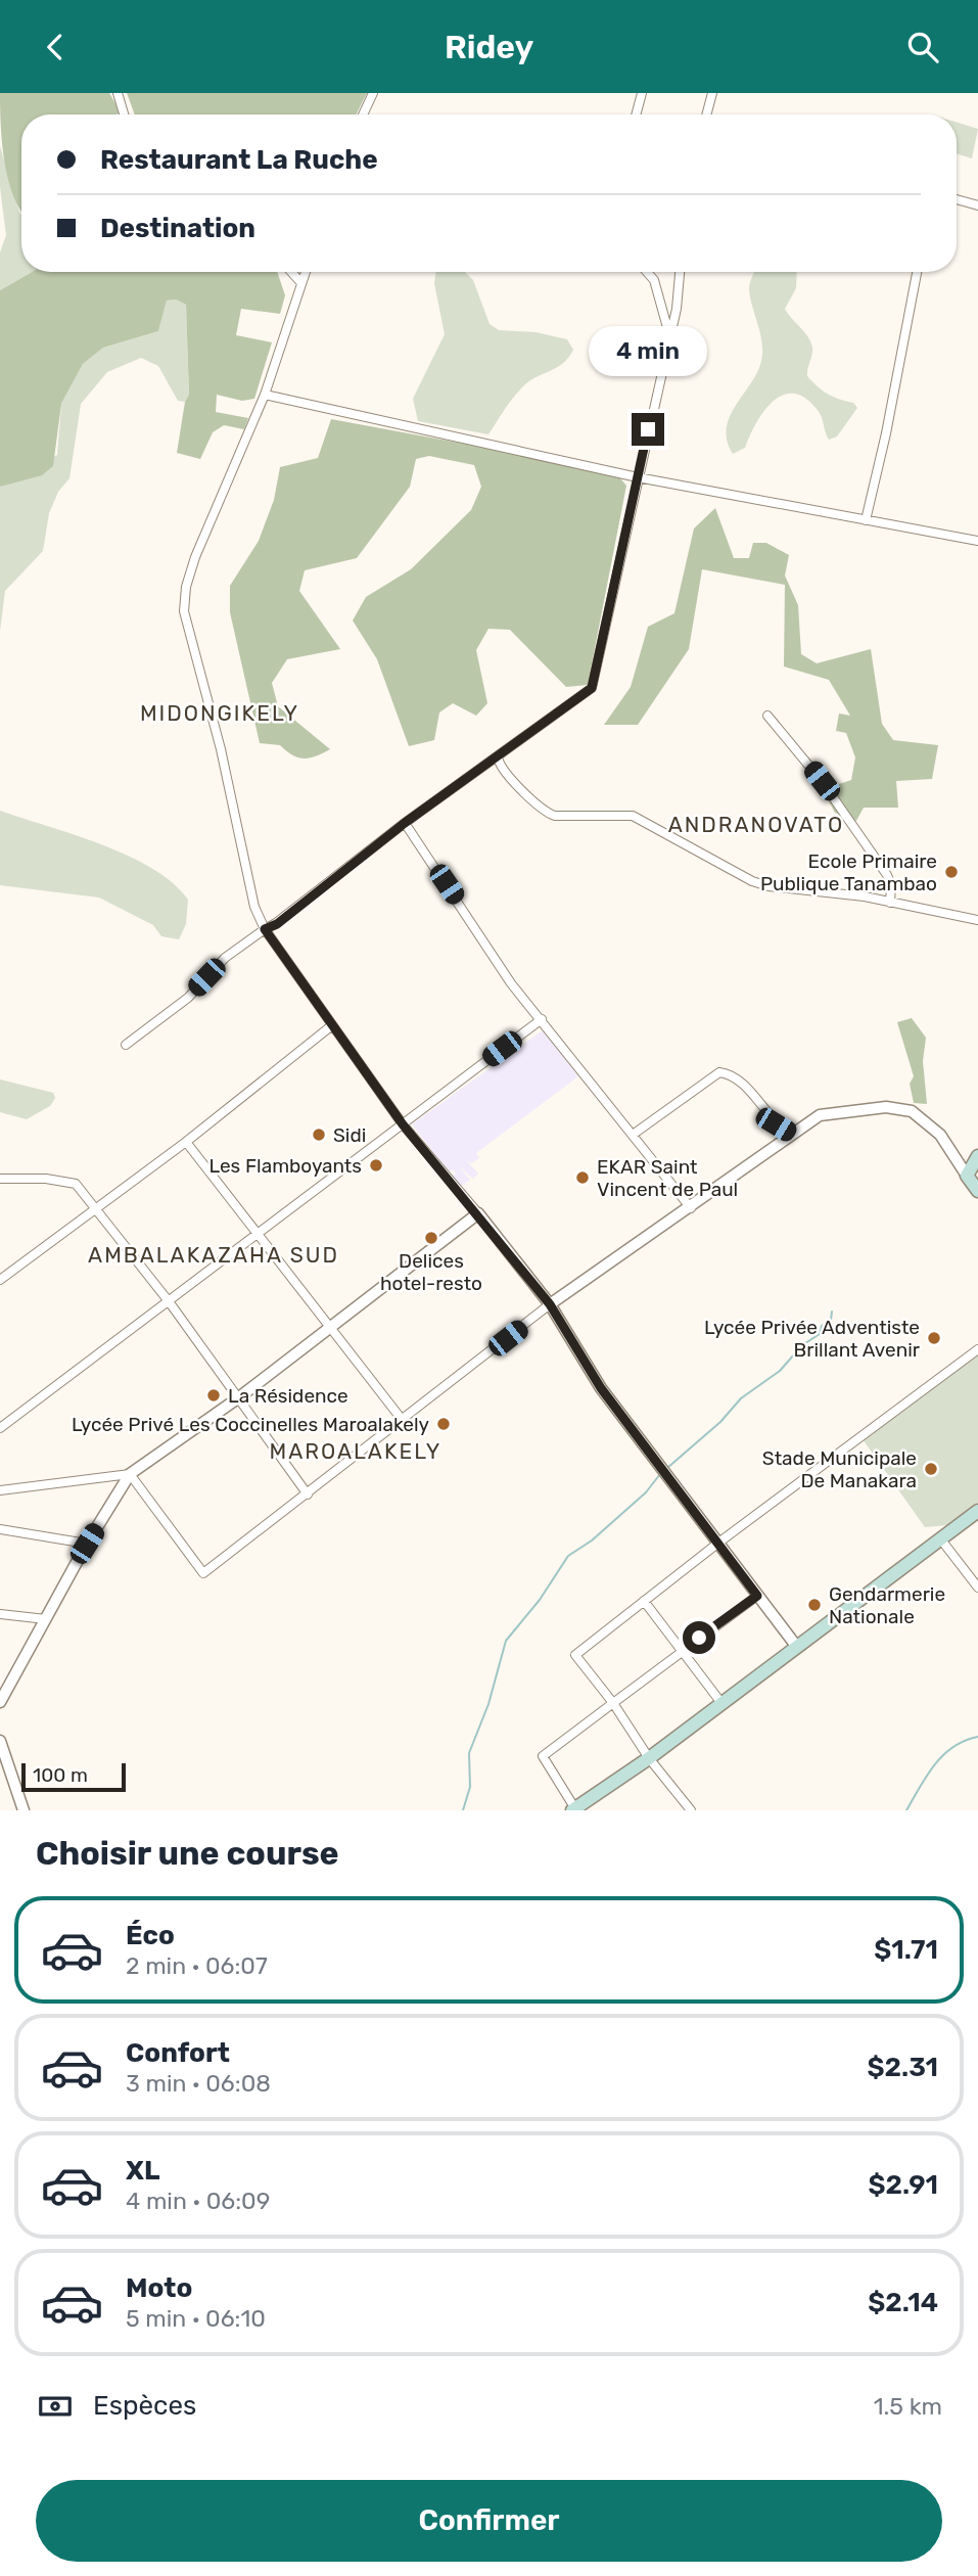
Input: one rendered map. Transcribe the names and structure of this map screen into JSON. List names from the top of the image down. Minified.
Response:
{"districts":["MIDONGIKELY","ANDRANOVATO","AMBALAKAZAHA SUD","MAROALAKELY"],"places":["Ecole Primaire Publique Tanambao","Sidi","Les Flamboyants","EKAR Saint Vincent de Paul","Delices hotel-resto","Lycée Privée Adventiste Brillant Avenir","La Résidence","Lycée Privé Les Coccinelles Maroalakely","Stade Municipale De Manakara","Gendarmerie Nationale"],"scale_bar":"100 m","page":{"header":"Ridey","banner":["Restaurant La Ruche","Destination"],"bubble":"4 min","scale":"100 m","heading":"Choisir une course","list":[{"name":"Éco","note":"2 min · 06:07","value":"$1.71"},{"name":"Confort","note":"3 min · 06:08","value":"$2.31"},{"name":"XL","note":"4 min · 06:09","value":"$2.91"},{"name":"Moto","note":"5 min · 06:10","value":"$2.14"}],"pay":["Espèces","1.5 km"],"buttons":"Confirmer"}}
